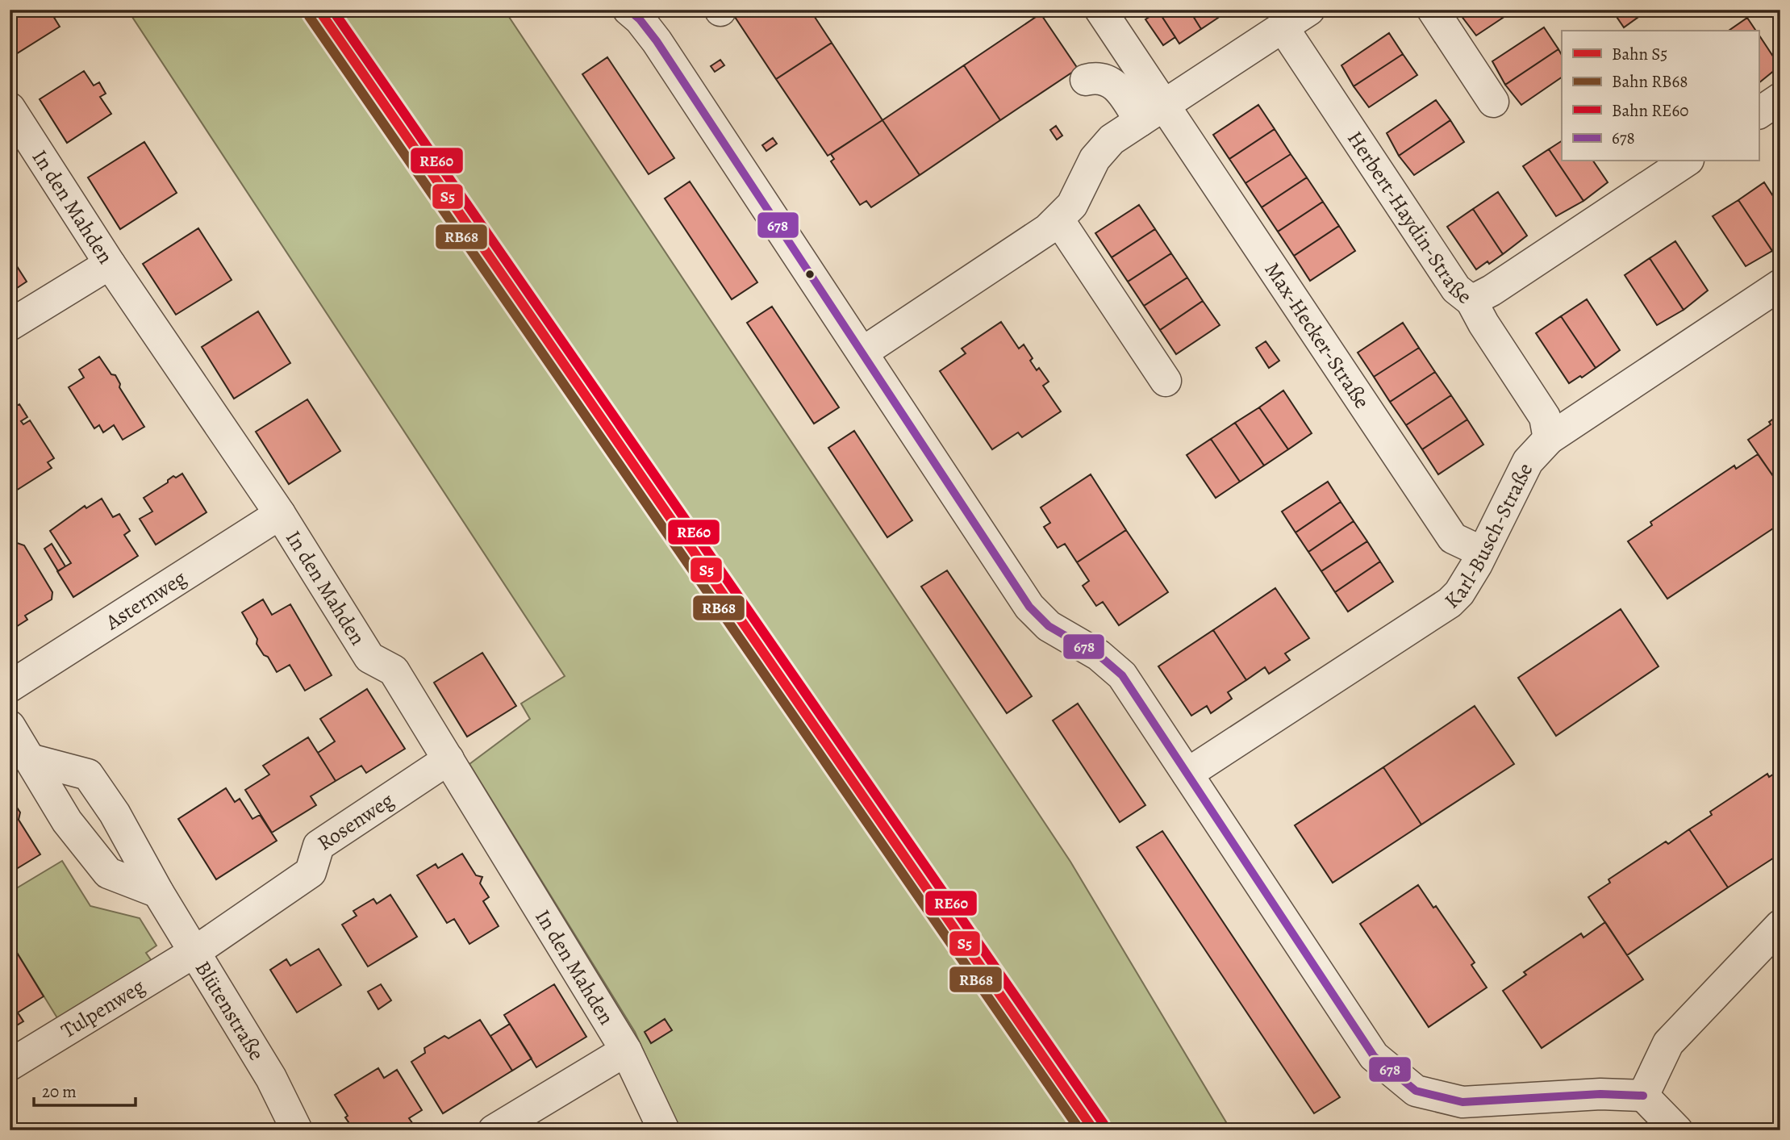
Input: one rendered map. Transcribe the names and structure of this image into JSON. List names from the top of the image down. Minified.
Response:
{"streets":{"street":["In den Mahden","Herbert-Haydin-Straße","Max-Hecker-Straße","Karl-Busch-Straße","Asternweg","Rosenweg","Tulpenweg","Blütenstraße"]},"crossings":[["In den Mahden","Asternweg"],["In den Mahden","Rosenweg"],["Max-Hecker-Straße","Karl-Busch-Straße"],["Rosenweg","Tulpenweg"],["Rosenweg","Blütenstraße"],["Tulpenweg","Blütenstraße"]],"lines":["rail line S5","rail line RE60","transit line 678","rail line RB68"],"legend":["Bahn S5","Bahn RB68","Bahn RE60","678"],"scale_bar":"20 m"}
